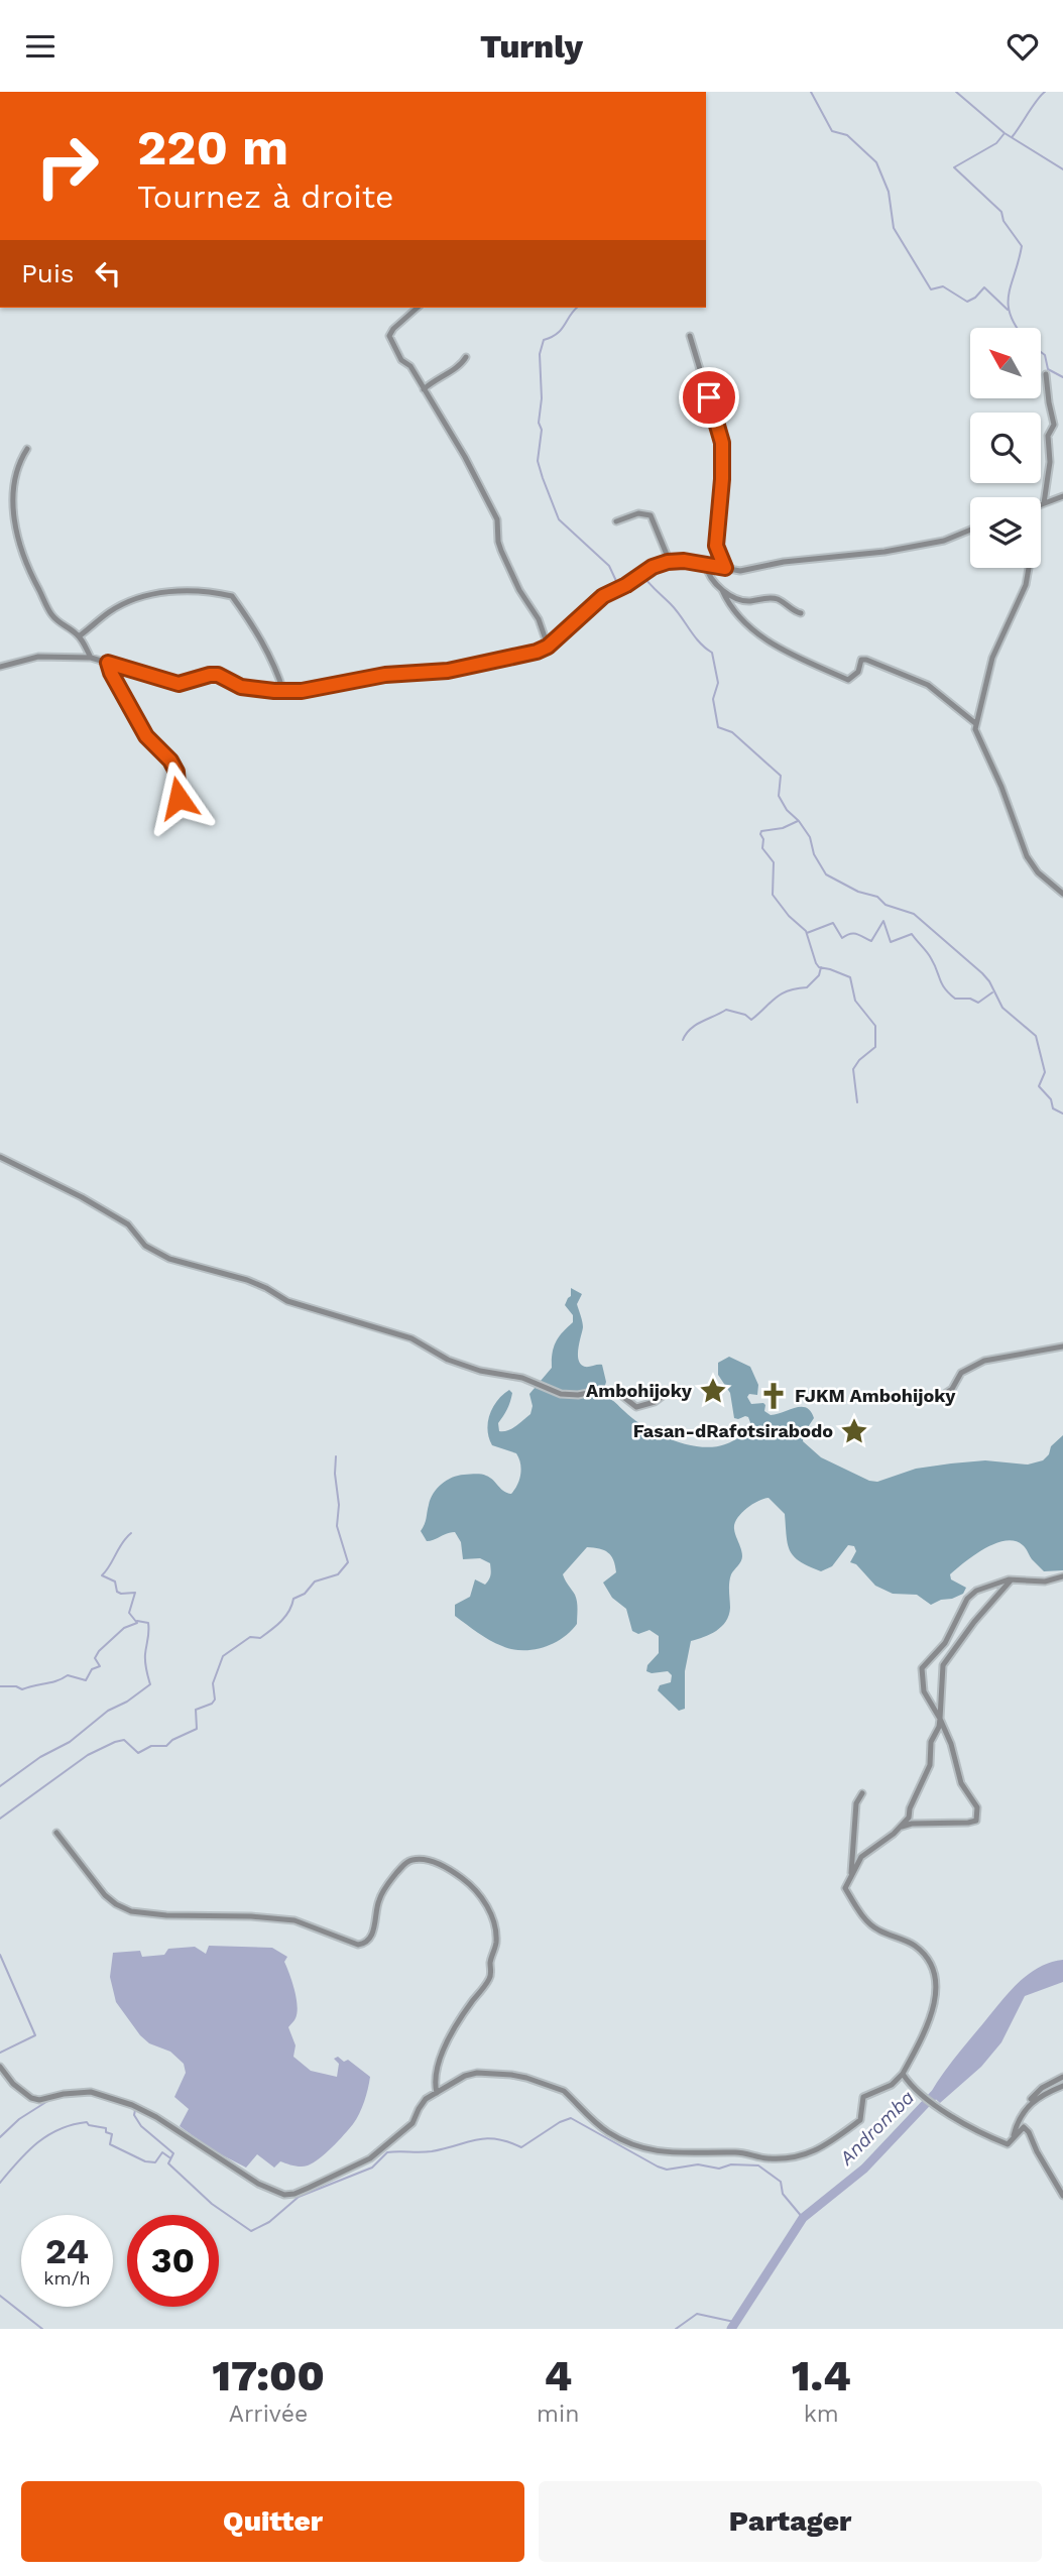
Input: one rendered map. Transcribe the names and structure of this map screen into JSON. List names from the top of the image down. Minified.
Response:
{"water":["Andromba"],"places":{"place":["Ambohijoky","Fasan-dRafotsirabodo"],"church":["FJKM Ambohijoky"]},"north":"top left","page":{"header":"Turnly","turn":["220 m","Tournez à droite"],"then":"Puis","speed":"24 km/h","limit":"30","eta":["17:00","Arrivée","4","min","1.4","km"],"buttons":["Quitter","Partager"]}}
